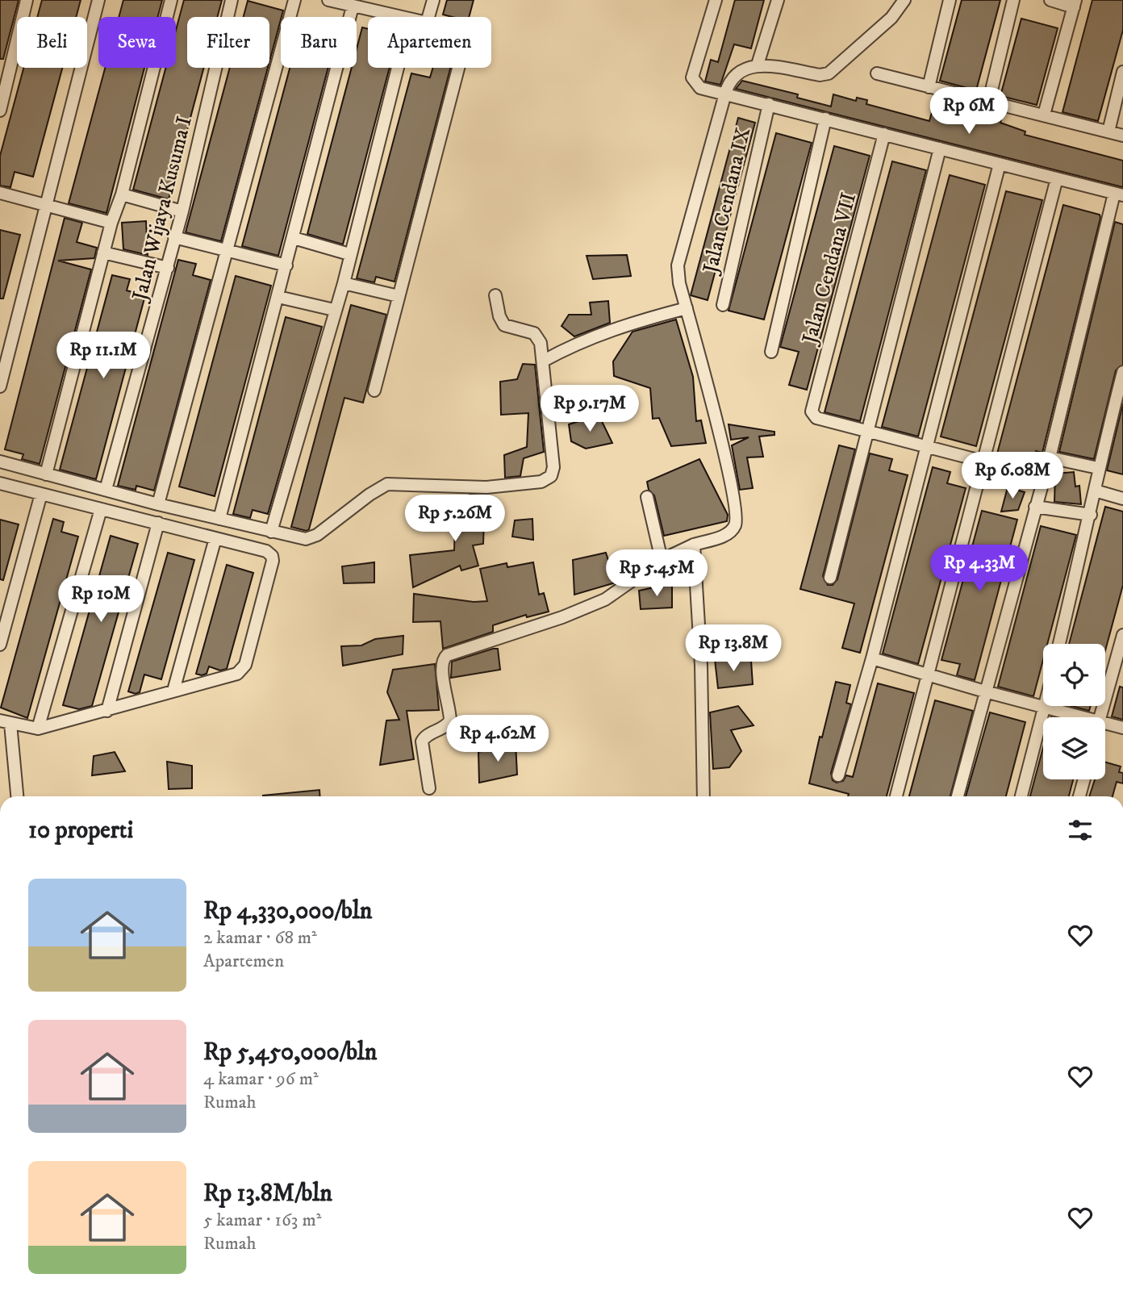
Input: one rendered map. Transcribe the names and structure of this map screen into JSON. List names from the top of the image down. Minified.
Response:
{"streets":{"street":["Jalan Cendana IX","Jalan Wijaya Kusuma I","Jalan Cendana VII"]},"page":{"chip":["Beli","Sewa","Filter","Baru","Apartemen"],"price":["Rp 6M","Rp 11.1M","Rp 9.17M","Rp 6.08M","Rp 5.26M","Rp 4.33M","Rp 5.45M","Rp 10M","Rp 13.8M","Rp 4.62M"],"heading":"10 properti","list":[{"name":"Rp 4,330,000/bln","note":"2 kamar · 68 m² · Apartemen"},{"name":"Rp 5,450,000/bln","note":"4 kamar · 96 m² · Rumah"},{"name":"Rp 13.8M/bln","note":"5 kamar · 163 m² · Rumah"}]}}
